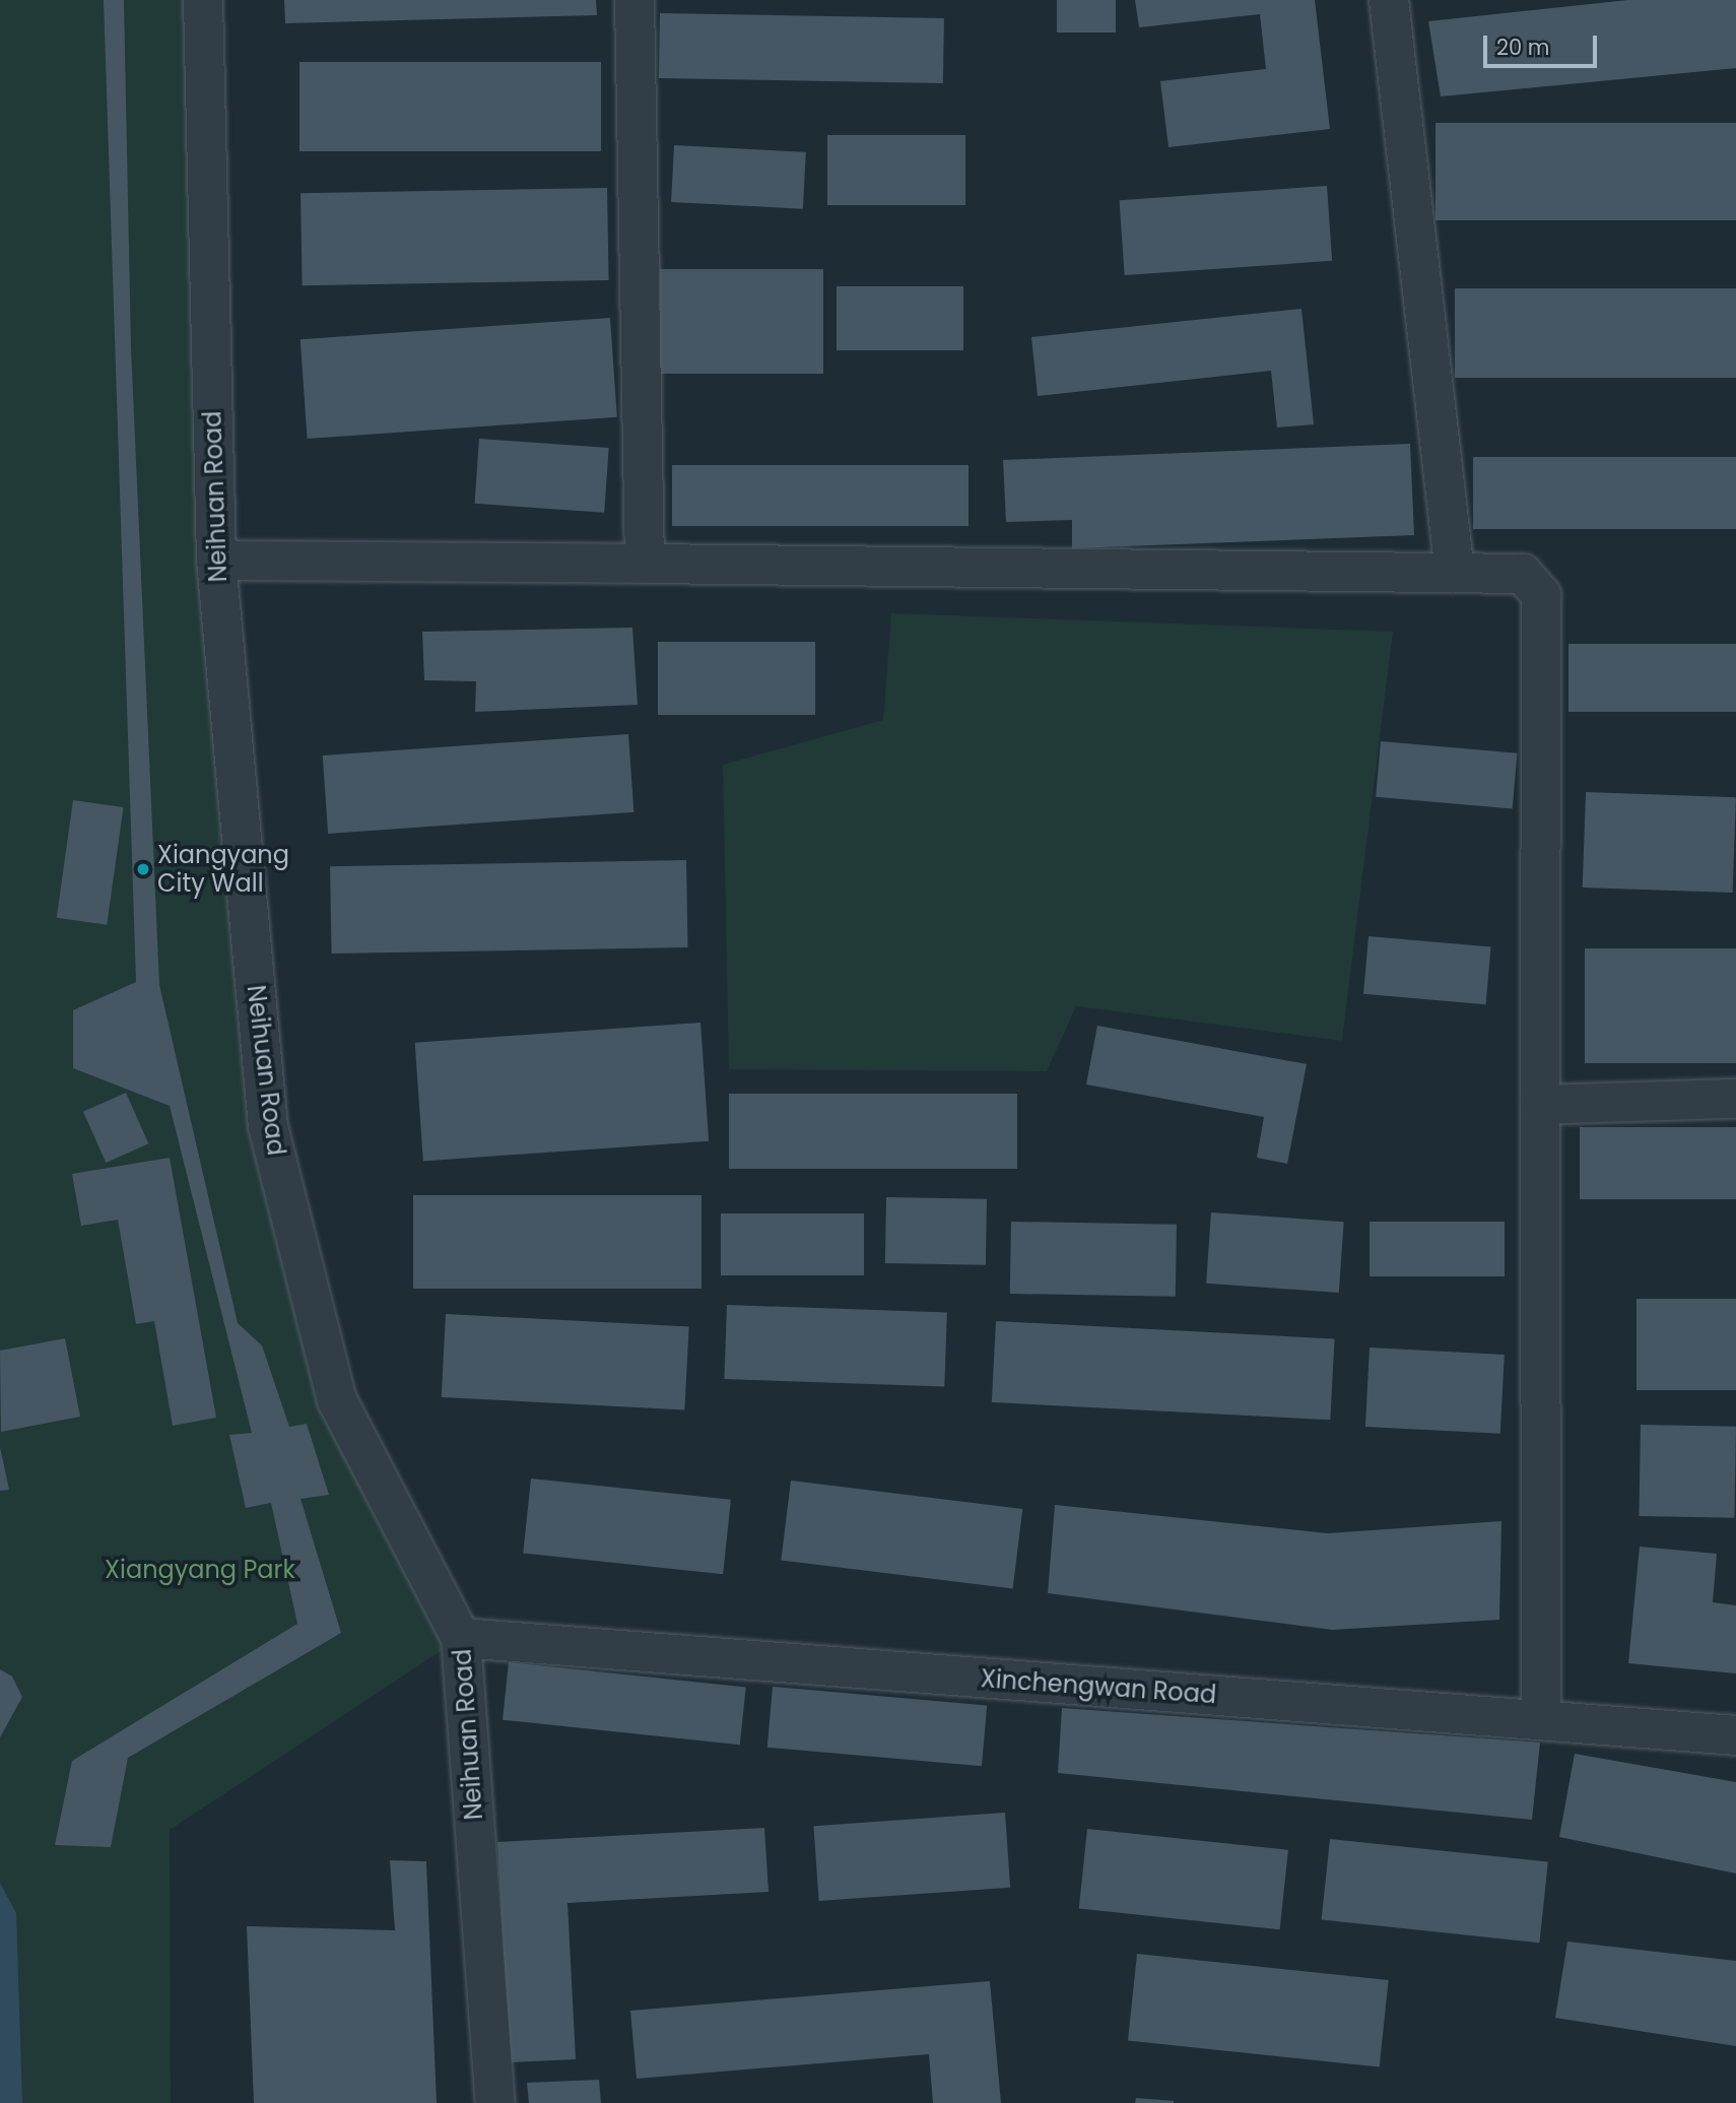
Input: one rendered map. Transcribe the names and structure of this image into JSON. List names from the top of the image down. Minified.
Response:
{"streets":{"street":["Neihuan Road","Xinchengwan Road"]},"crossings":[["Neihuan Road","Xinchengwan Road"]],"parks":["Xiangyang Park"],"places":["Xiangyang City Wall"],"scale_bar":"20 m"}
